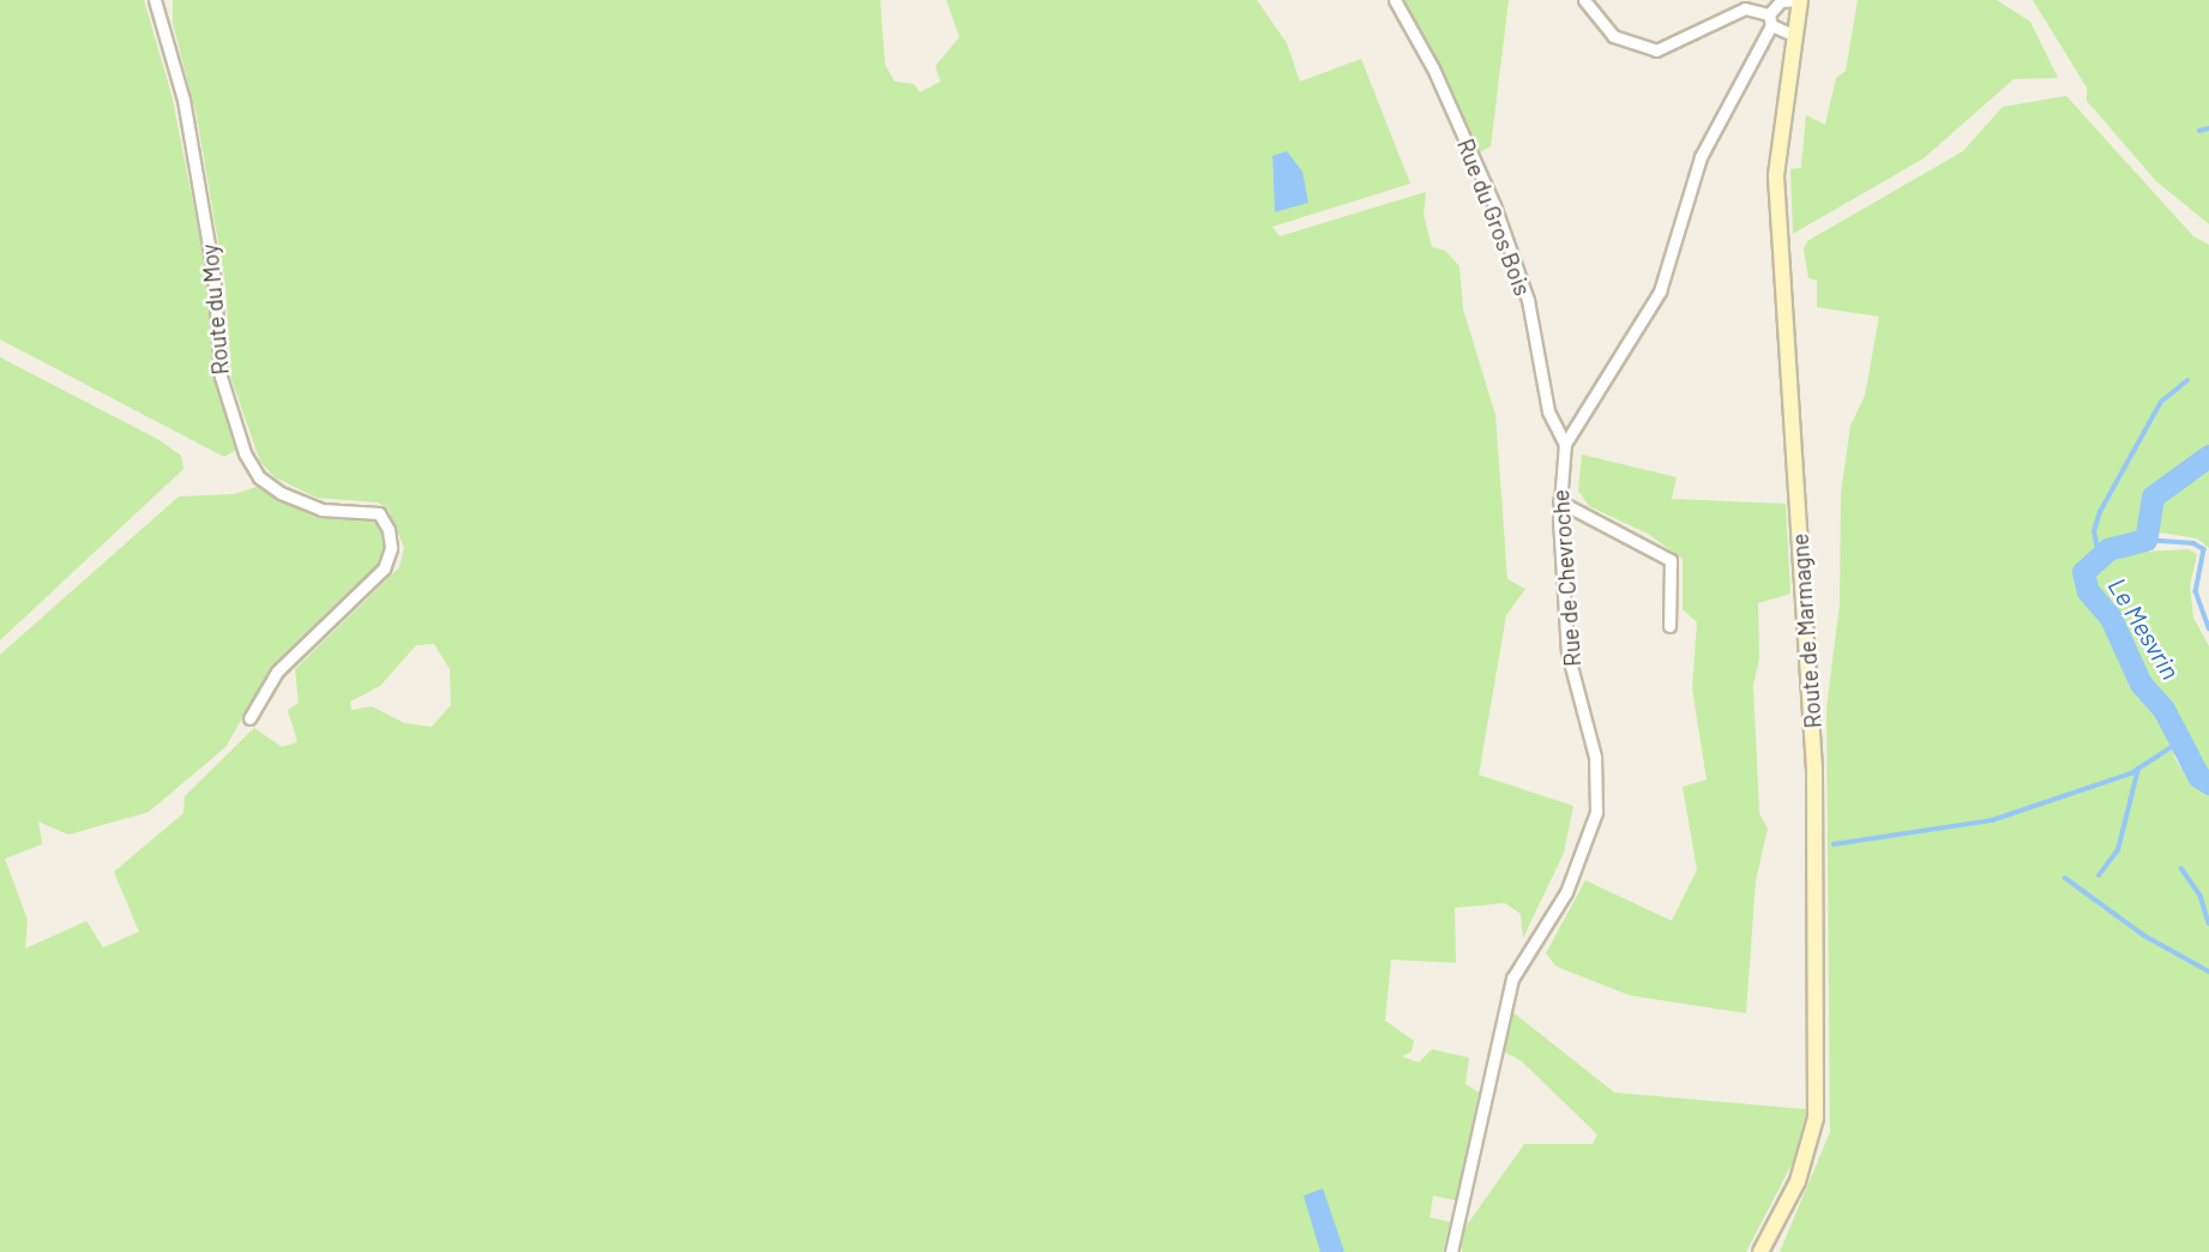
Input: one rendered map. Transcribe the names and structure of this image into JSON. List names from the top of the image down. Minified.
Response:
{"streets":{"main road":["Route de Marmagne"],"street":["Rue du Gros Bois","Route du Moy","Rue de Chevroche"]},"crossings":[["Rue du Gros Bois","Rue de Chevroche"]],"water":["Le Mesvrin"]}
